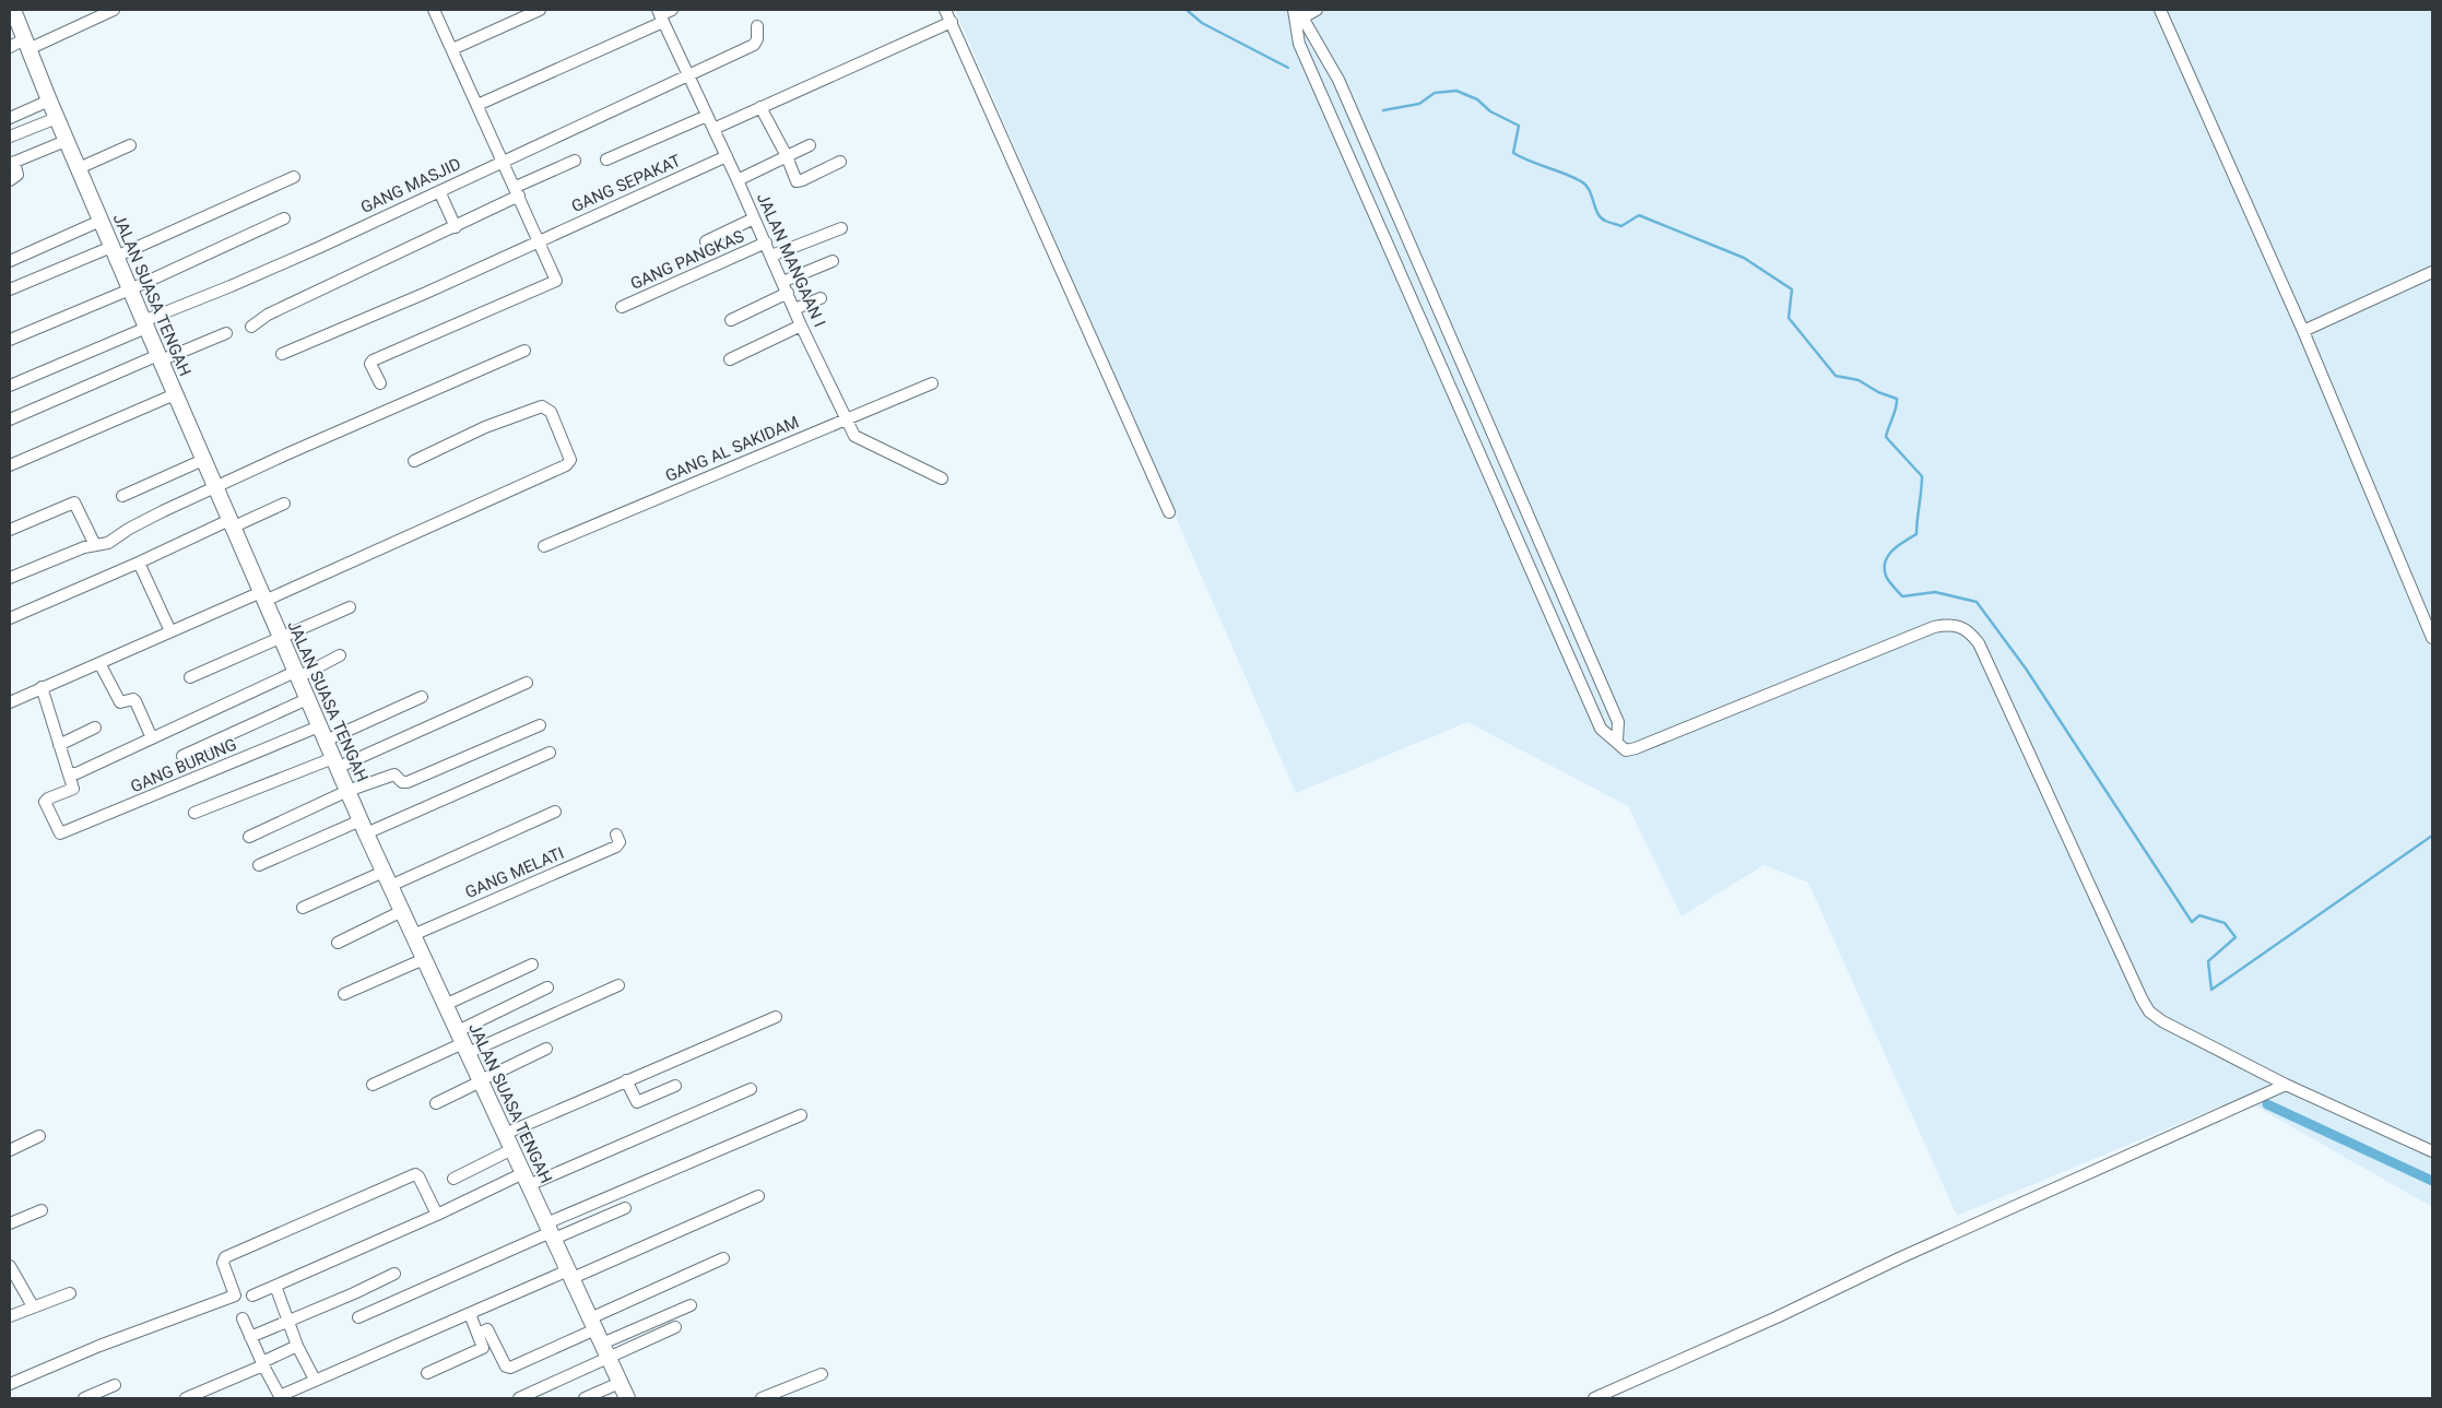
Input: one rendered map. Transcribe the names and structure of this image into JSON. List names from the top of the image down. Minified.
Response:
{"streets":{"street":["GANG SEPAKAT","GANG MASJID","GANG PANGKAS","JALAN MANGAAN I","JALAN SUASA TENGAH","GANG AL SAKIDAM","GANG BURUNG","GANG MELATI"]},"crossings":[["GANG SEPAKAT","JALAN MANGAAN I"],["GANG MASJID","JALAN MANGAAN I"],["GANG MASJID","JALAN SUASA TENGAH"],["GANG PANGKAS","JALAN MANGAAN I"],["JALAN MANGAAN I","GANG AL SAKIDAM"],["JALAN SUASA TENGAH","GANG BURUNG"],["JALAN SUASA TENGAH","GANG MELATI"]]}
